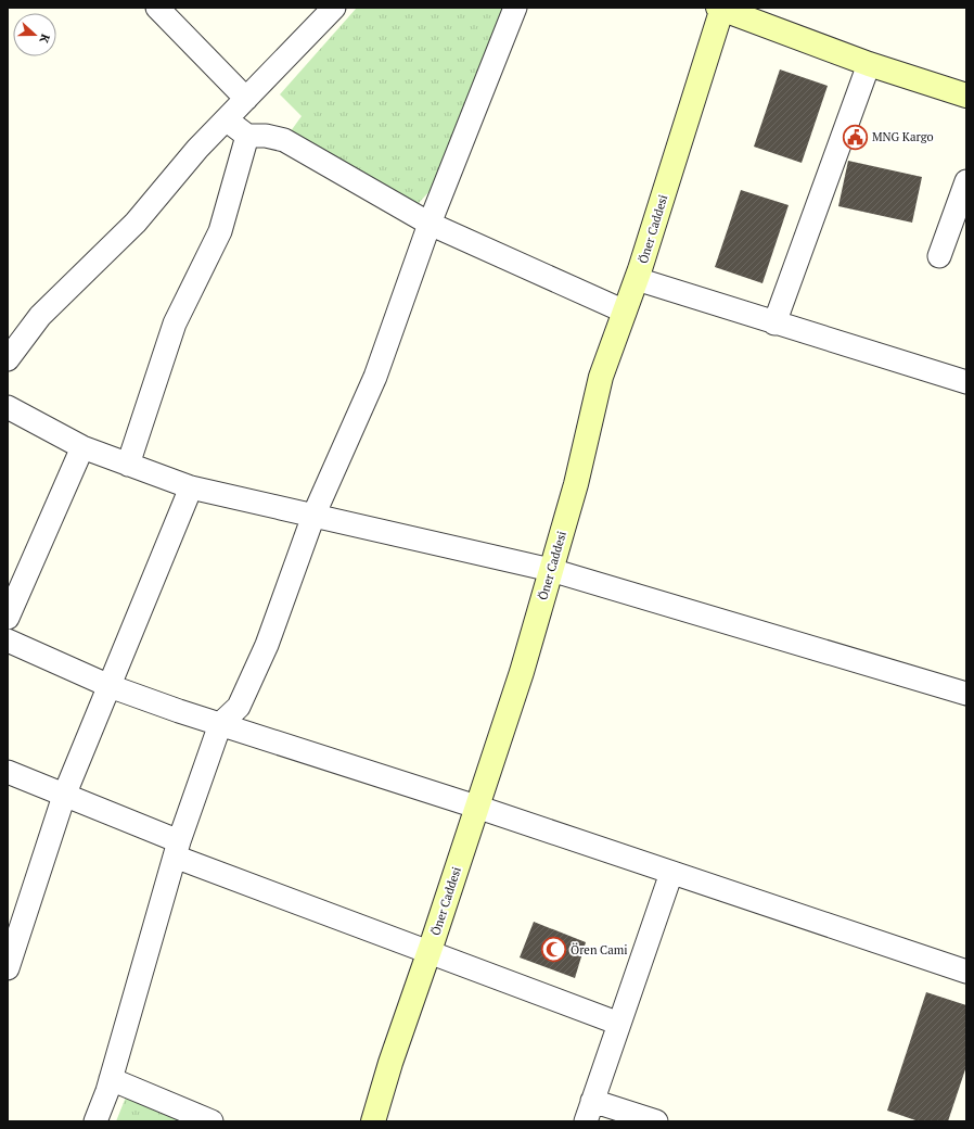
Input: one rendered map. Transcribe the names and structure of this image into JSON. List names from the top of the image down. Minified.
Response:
{"streets":{"street":["Öner Caddesi"]},"places":{"public building":["MNG Kargo"],"mosque":["Ören Cami"]},"north":"right"}
